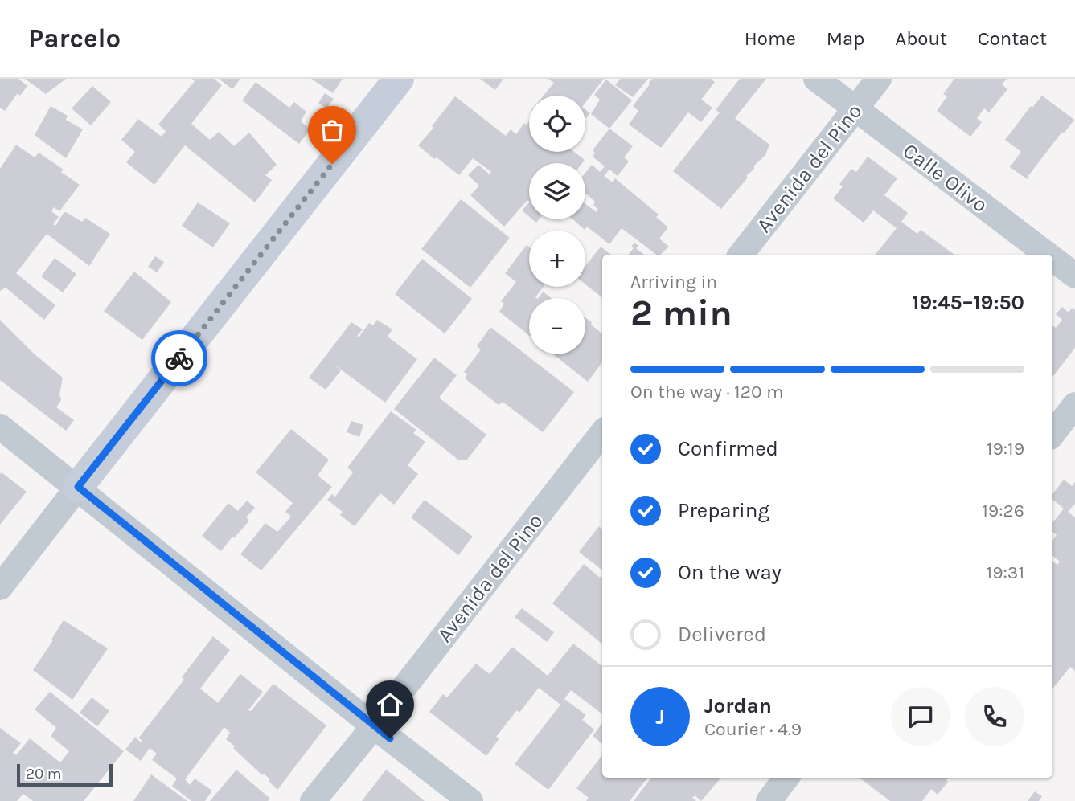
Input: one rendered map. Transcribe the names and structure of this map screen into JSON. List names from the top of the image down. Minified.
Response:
{"streets":{"street":["Avenida del Pino","Calle Olivo"]},"crossings":[["Avenida del Pino","Calle Olivo"]],"scale_bar":"20 m","page":{"header":"Parcelo","nav":["Home","Map","About","Contact"],"map_buttons":["+","−"],"heading":["2 min","Arriving in","19:45–19:50"],"panel":["Jordan","Courier · 4.9"],"bar":"On the way · 120 m","list":[["Confirmed","19:19"],["Preparing","19:26"],["On the way","19:31"],"Delivered"],"round":"J","scale":"20 m"}}
